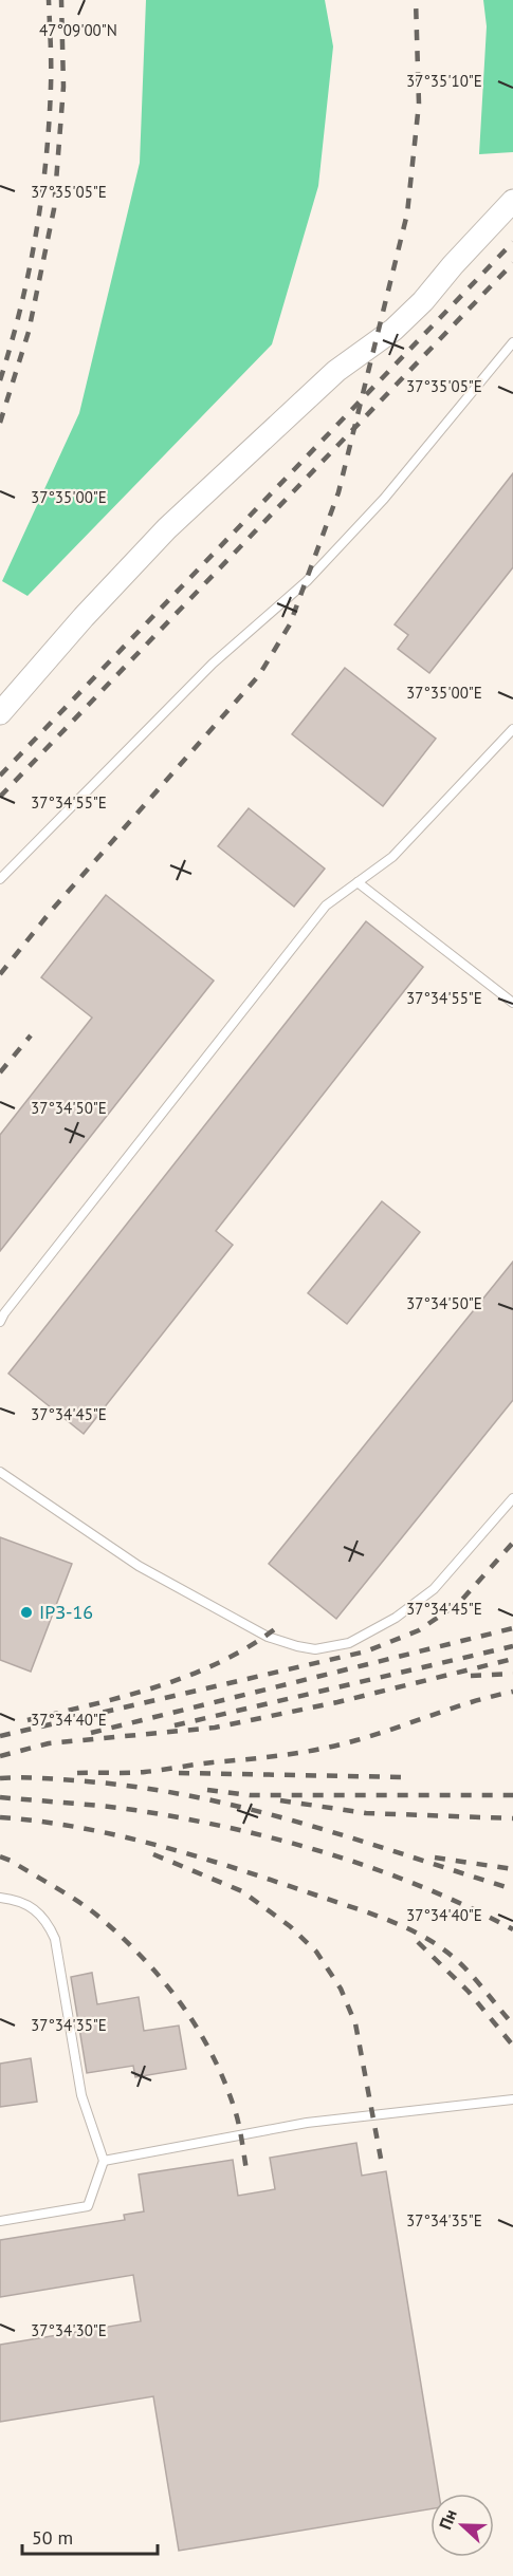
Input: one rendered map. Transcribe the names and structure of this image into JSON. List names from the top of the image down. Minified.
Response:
{"places":["ІРЗ-16"],"scale_bar":"50 m","north":"left","coordinates":["47°09'00\"N","37°35'10\"E","37°35'05\"E","37°35'00\"E","37°34'55\"E","37°34'50\"E","37°34'45\"E","37°34'40\"E","37°34'35\"E","37°34'30\"E"]}
